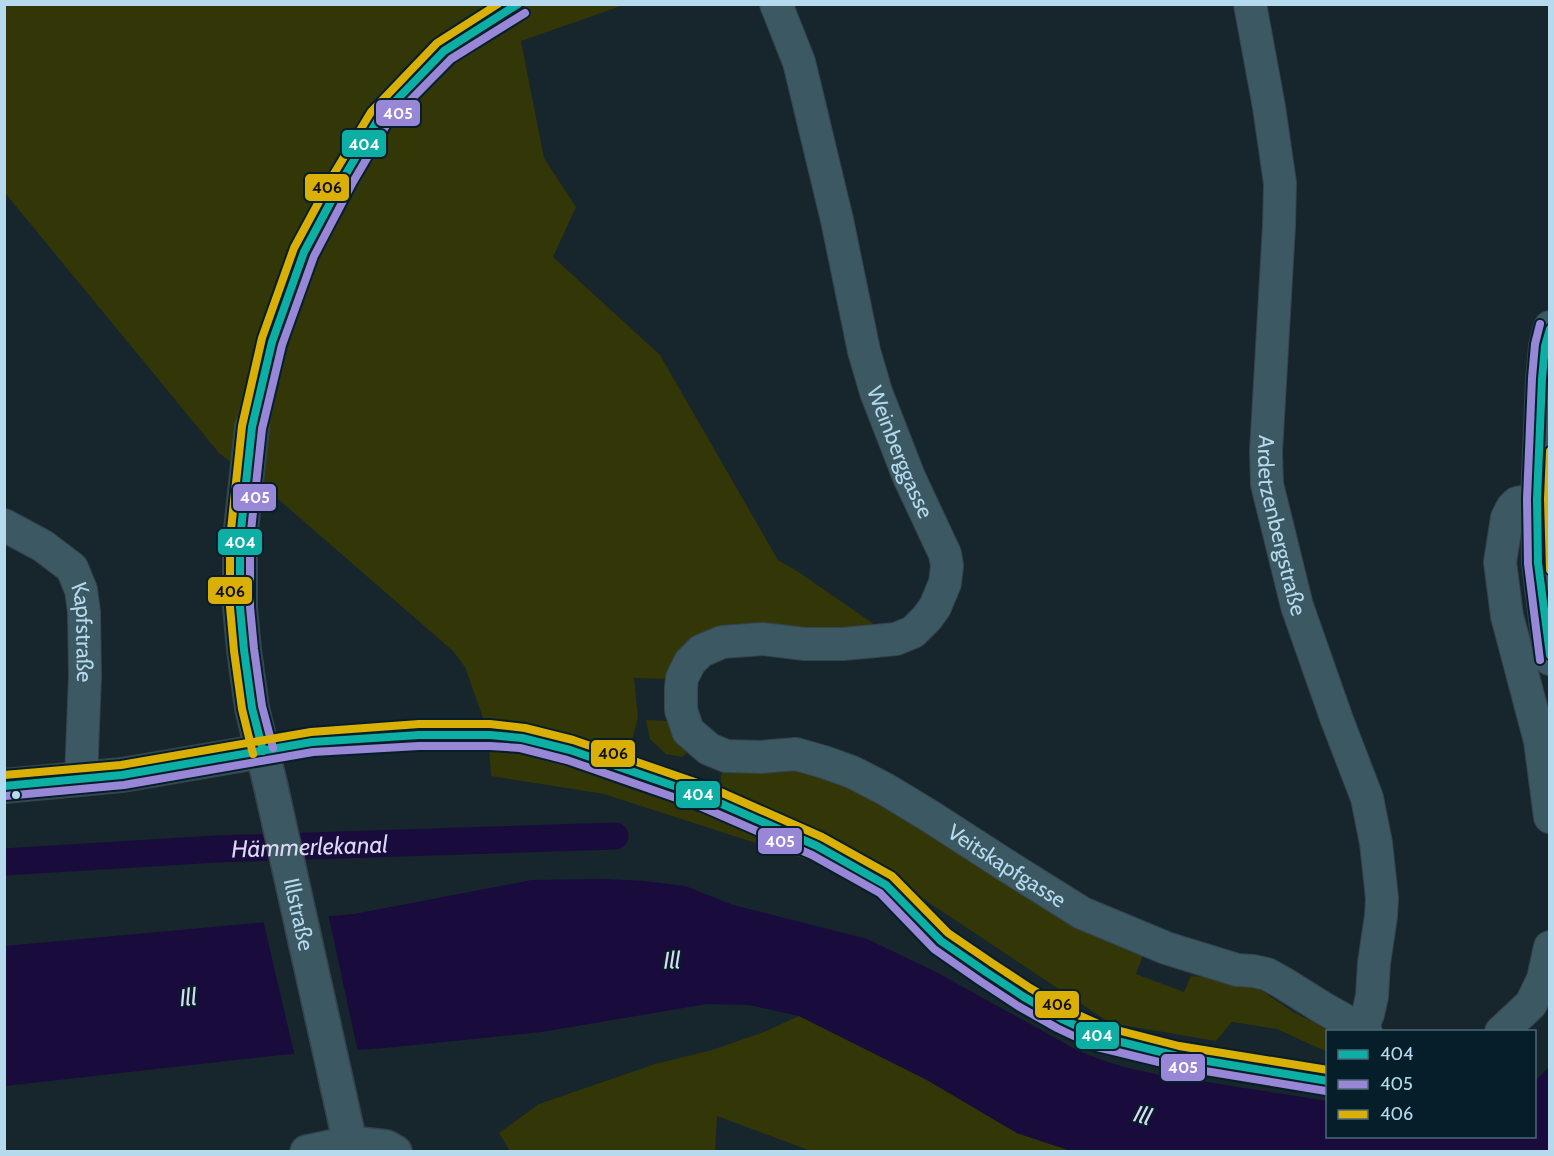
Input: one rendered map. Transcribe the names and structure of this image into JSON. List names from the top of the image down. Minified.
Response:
{"streets":{"main road":["Illstraße"],"street":["Weinberggasse","Ardetzenbergstraße","Kapfstraße","Veitskapfgasse"]},"crossings":[["Weinberggasse","Veitskapfgasse"],["Ardetzenbergstraße","Veitskapfgasse"]],"water":["Hämmerlekanal","Ill"],"lines":["transit line 404","transit line 406","transit line 405"],"legend":["404","405","406"]}
